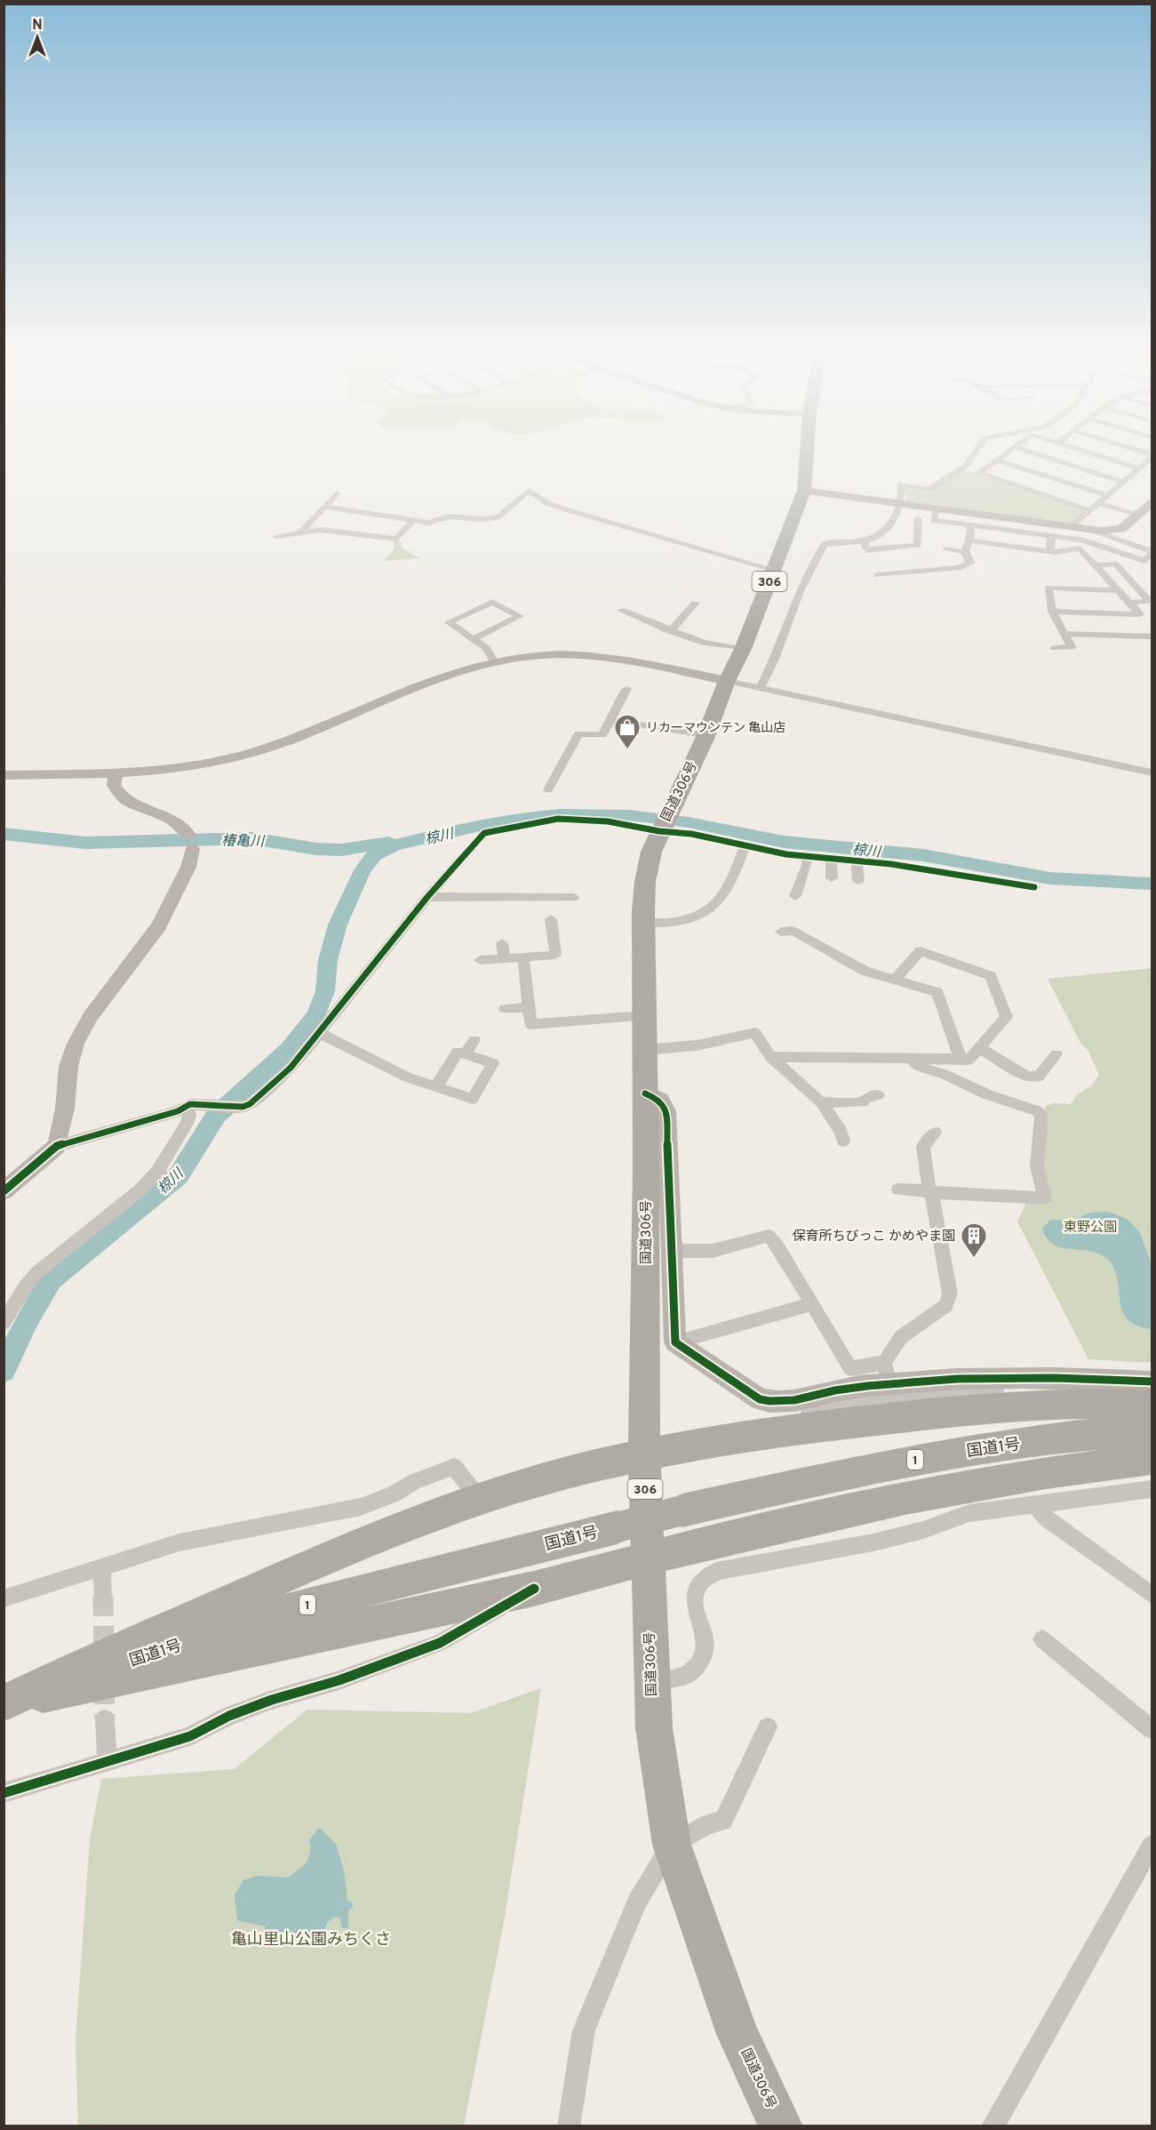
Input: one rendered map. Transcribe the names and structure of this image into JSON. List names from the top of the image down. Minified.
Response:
{"streets":{"highway":["306","国道306号","国道1号","1"]},"water":["椋川","椿亀川"],"parks":["東野公園","亀山里山公園みちくさ"],"places":{"shop":["リカーマウンテン 亀山店"],"building":["保育所ちびっこ かめやま園"]},"north":"top"}
